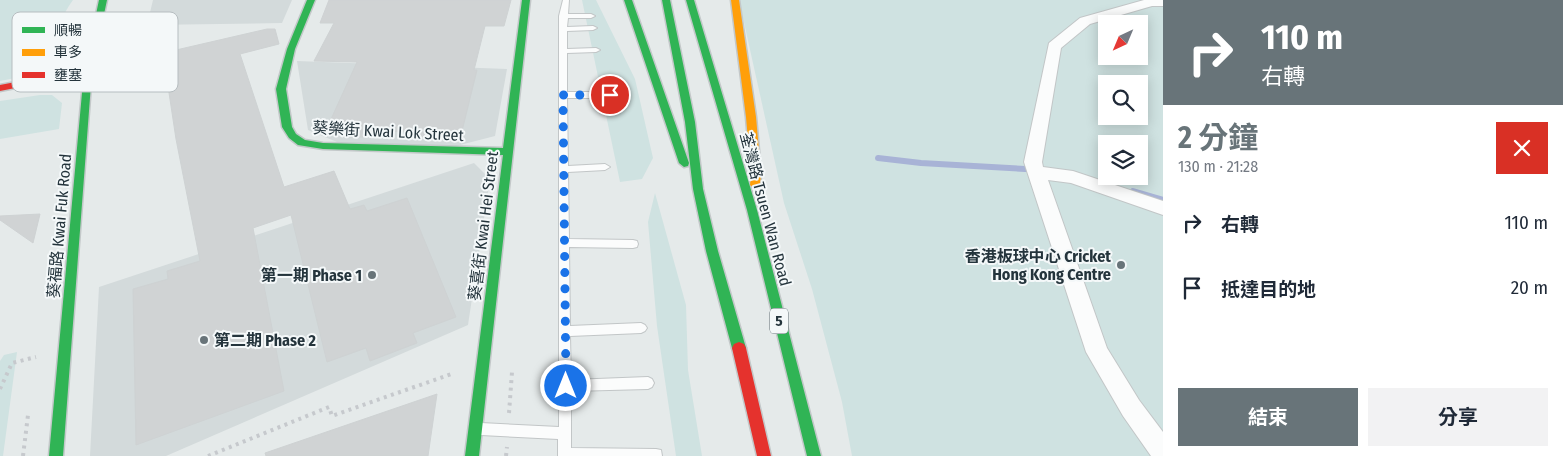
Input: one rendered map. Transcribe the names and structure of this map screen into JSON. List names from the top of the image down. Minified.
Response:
{"streets":{"main road":["葵樂街 Kwai Lok Street","荃灣路 Tsuen Wan Road","葵福路 Kwai Fuk Road","葵喜街 Kwai Hei Street","5"]},"crossings":[["葵樂街 Kwai Lok Street","葵喜街 Kwai Hei Street"]],"places":["香港板球中心 Cricket Hong Kong Centre","第一期 Phase 1","第二期 Phase 2"],"legend":["順暢","車多","壅塞"],"north":"bottom left","page":{"turn":["110 m","右轉"],"heading":["2 分鐘","130 m · 21:28"],"list":[{"name":"右轉","value":"110 m"},{"name":"抵達目的地","value":"20 m"}],"buttons":["結束","分享"]}}
